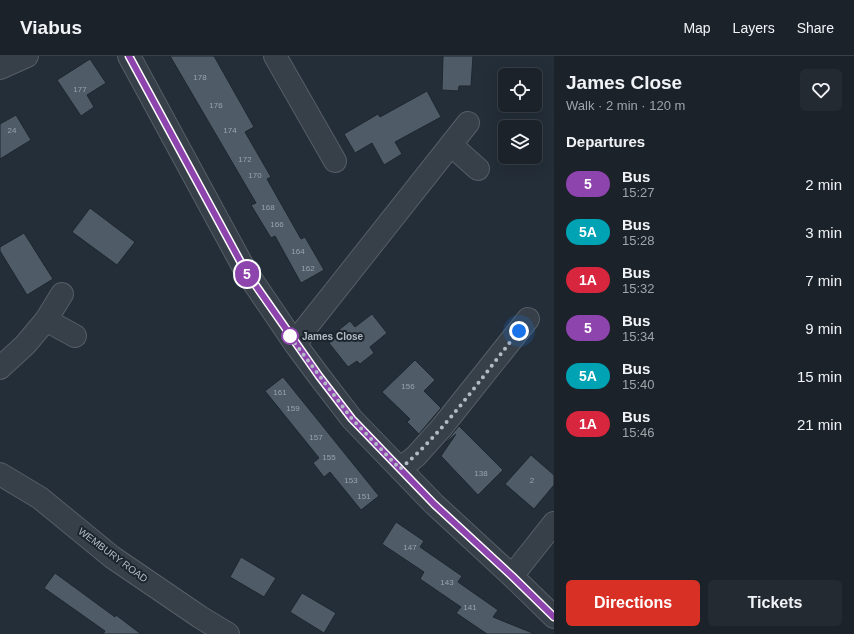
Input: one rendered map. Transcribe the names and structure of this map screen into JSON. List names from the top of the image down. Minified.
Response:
{"streets":{"street":["WEMBURY ROAD"]},"places":["James Close"],"lines":["bus line 5"],"house_numbers":["178","177","176","24","174","172","170","168","166","164","162","156","161","159","157","155","138","153","2","151","147","143","141"],"page":{"header":"Viabus","nav":["Map","Layers","Share"],"on_map":"5","heading":[["James Close","Walk · 2 min · 120 m"],"Departures"],"list":[{"mark":"5","name":"Bus","note":"15:27","value":"2 min"},{"mark":"5A","name":"Bus","note":"15:28","value":"3 min"},{"mark":"1A","name":"Bus","note":"15:32","value":"7 min"},{"mark":"5","name":"Bus","note":"15:34","value":"9 min"},{"mark":"5A","name":"Bus","note":"15:40","value":"15 min"},{"mark":"1A","name":"Bus","note":"15:46","value":"21 min"}],"buttons":["Directions","Tickets"]}}
